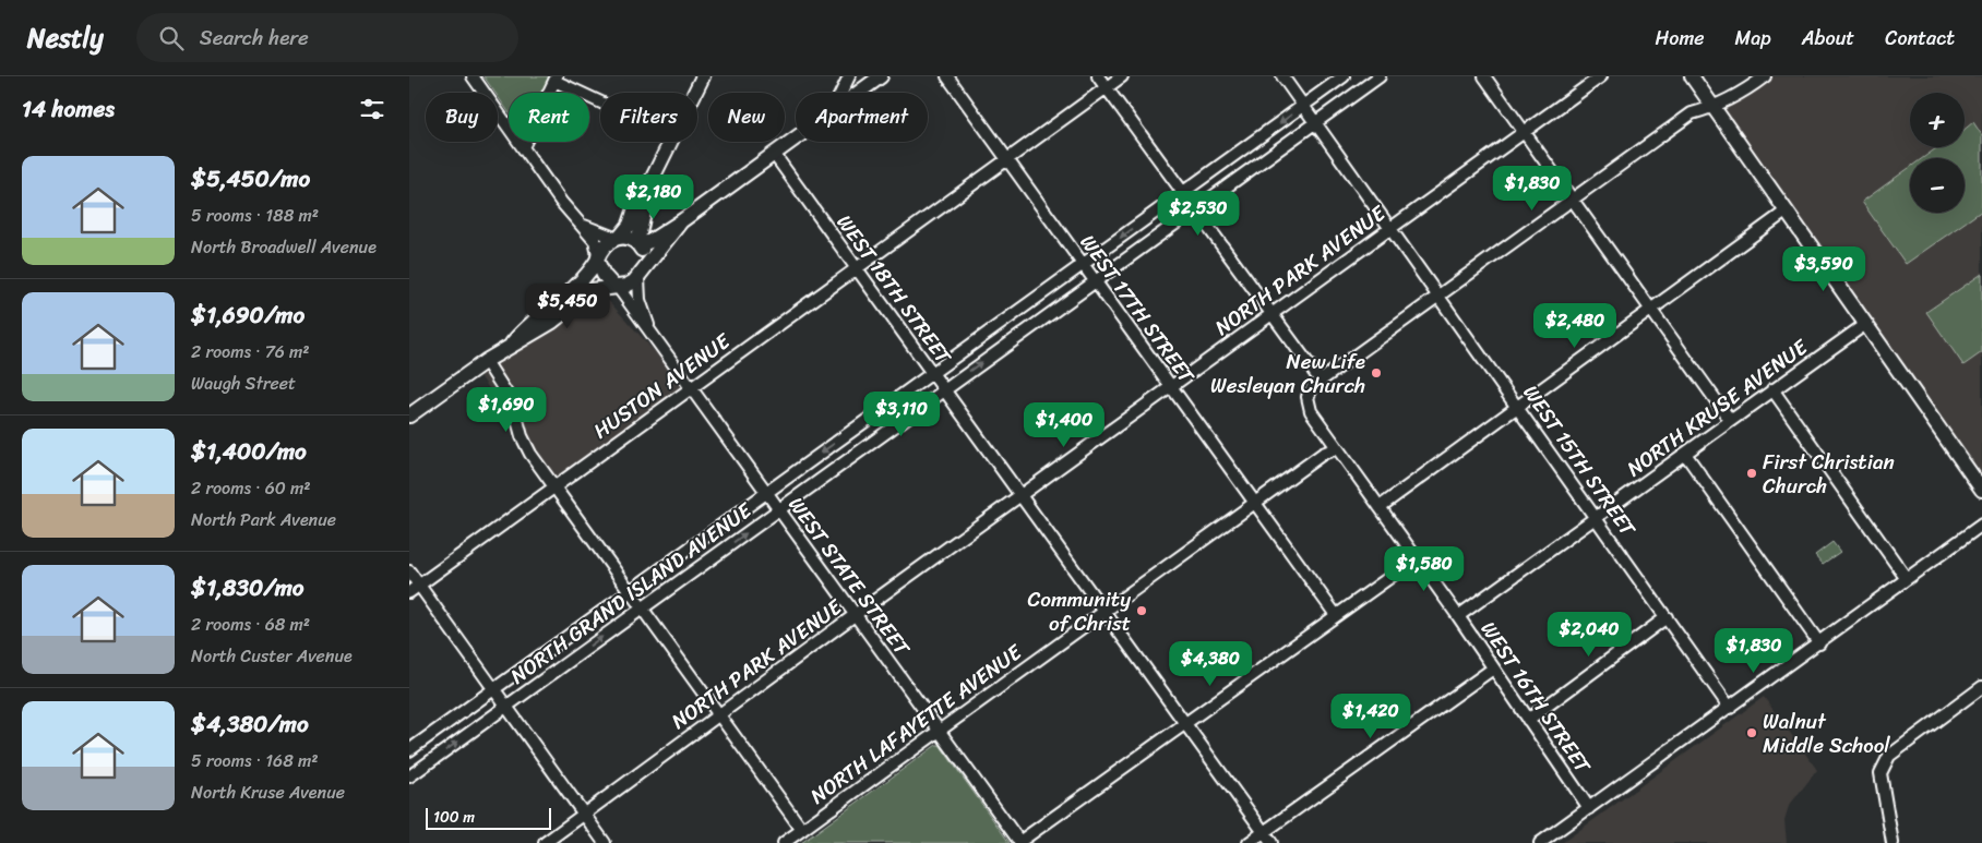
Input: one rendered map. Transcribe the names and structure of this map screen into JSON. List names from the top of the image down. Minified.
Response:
{"streets":{"street":["NORTH PARK AVENUE","WEST 18TH STREET","WEST 17TH STREET","HUSTON AVENUE","NORTH KRUSE AVENUE","WEST 15TH STREET","WEST STATE STREET","NORTH GRAND ISLAND AVENUE","WEST 16TH STREET","NORTH LAFAYETTE AVENUE"]},"crossings":[["NORTH PARK AVENUE","WEST 18TH STREET"],["NORTH PARK AVENUE","WEST 17TH STREET"],["NORTH PARK AVENUE","WEST 15TH STREET"],["NORTH PARK AVENUE","WEST STATE STREET"],["WEST 18TH STREET","HUSTON AVENUE"],["WEST 18TH STREET","NORTH GRAND ISLAND AVENUE"],["WEST 18TH STREET","NORTH LAFAYETTE AVENUE"],["WEST 17TH STREET","HUSTON AVENUE"],["WEST 17TH STREET","NORTH GRAND ISLAND AVENUE"],["WEST 17TH STREET","NORTH LAFAYETTE AVENUE"],["HUSTON AVENUE","WEST STATE STREET"],["NORTH KRUSE AVENUE","WEST 15TH STREET"],["NORTH KRUSE AVENUE","WEST 16TH STREET"],["WEST 15TH STREET","NORTH GRAND ISLAND AVENUE"],["WEST STATE STREET","NORTH GRAND ISLAND AVENUE"],["WEST STATE STREET","NORTH LAFAYETTE AVENUE"],["WEST 16TH STREET","NORTH LAFAYETTE AVENUE"]],"places":["New Life Wesleyan Church","First Christian Church","Community of Christ","Walnut Middle School"],"scale_bar":"100 m","page":{"header":"Nestly","search":"Search here","nav":["Home","Map","About","Contact"],"heading":"14 homes","map_buttons":["+","−"],"chip":["Buy","Rent","Filters","New","Apartment"],"list":[{"name":"$5,450/mo","note":"5 rooms · 188 m² · North Broadwell Avenue"},{"name":"$1,690/mo","note":"2 rooms · 76 m² · Waugh Street"},{"name":"$1,400/mo","note":"2 rooms · 60 m² · North Park Avenue"},{"name":"$1,830/mo","note":"2 rooms · 68 m² · North Custer Avenue"},{"name":"$4,380/mo","note":"5 rooms · 168 m² · North Kruse Avenue"}],"price":["$1,830","$2,180","$2,530","$3,590","$5,450","$2,480","$1,690","$3,110","$1,400","$1,580","$2,040","$1,830","$4,380","$1,420"],"scale":"100 m"}}
